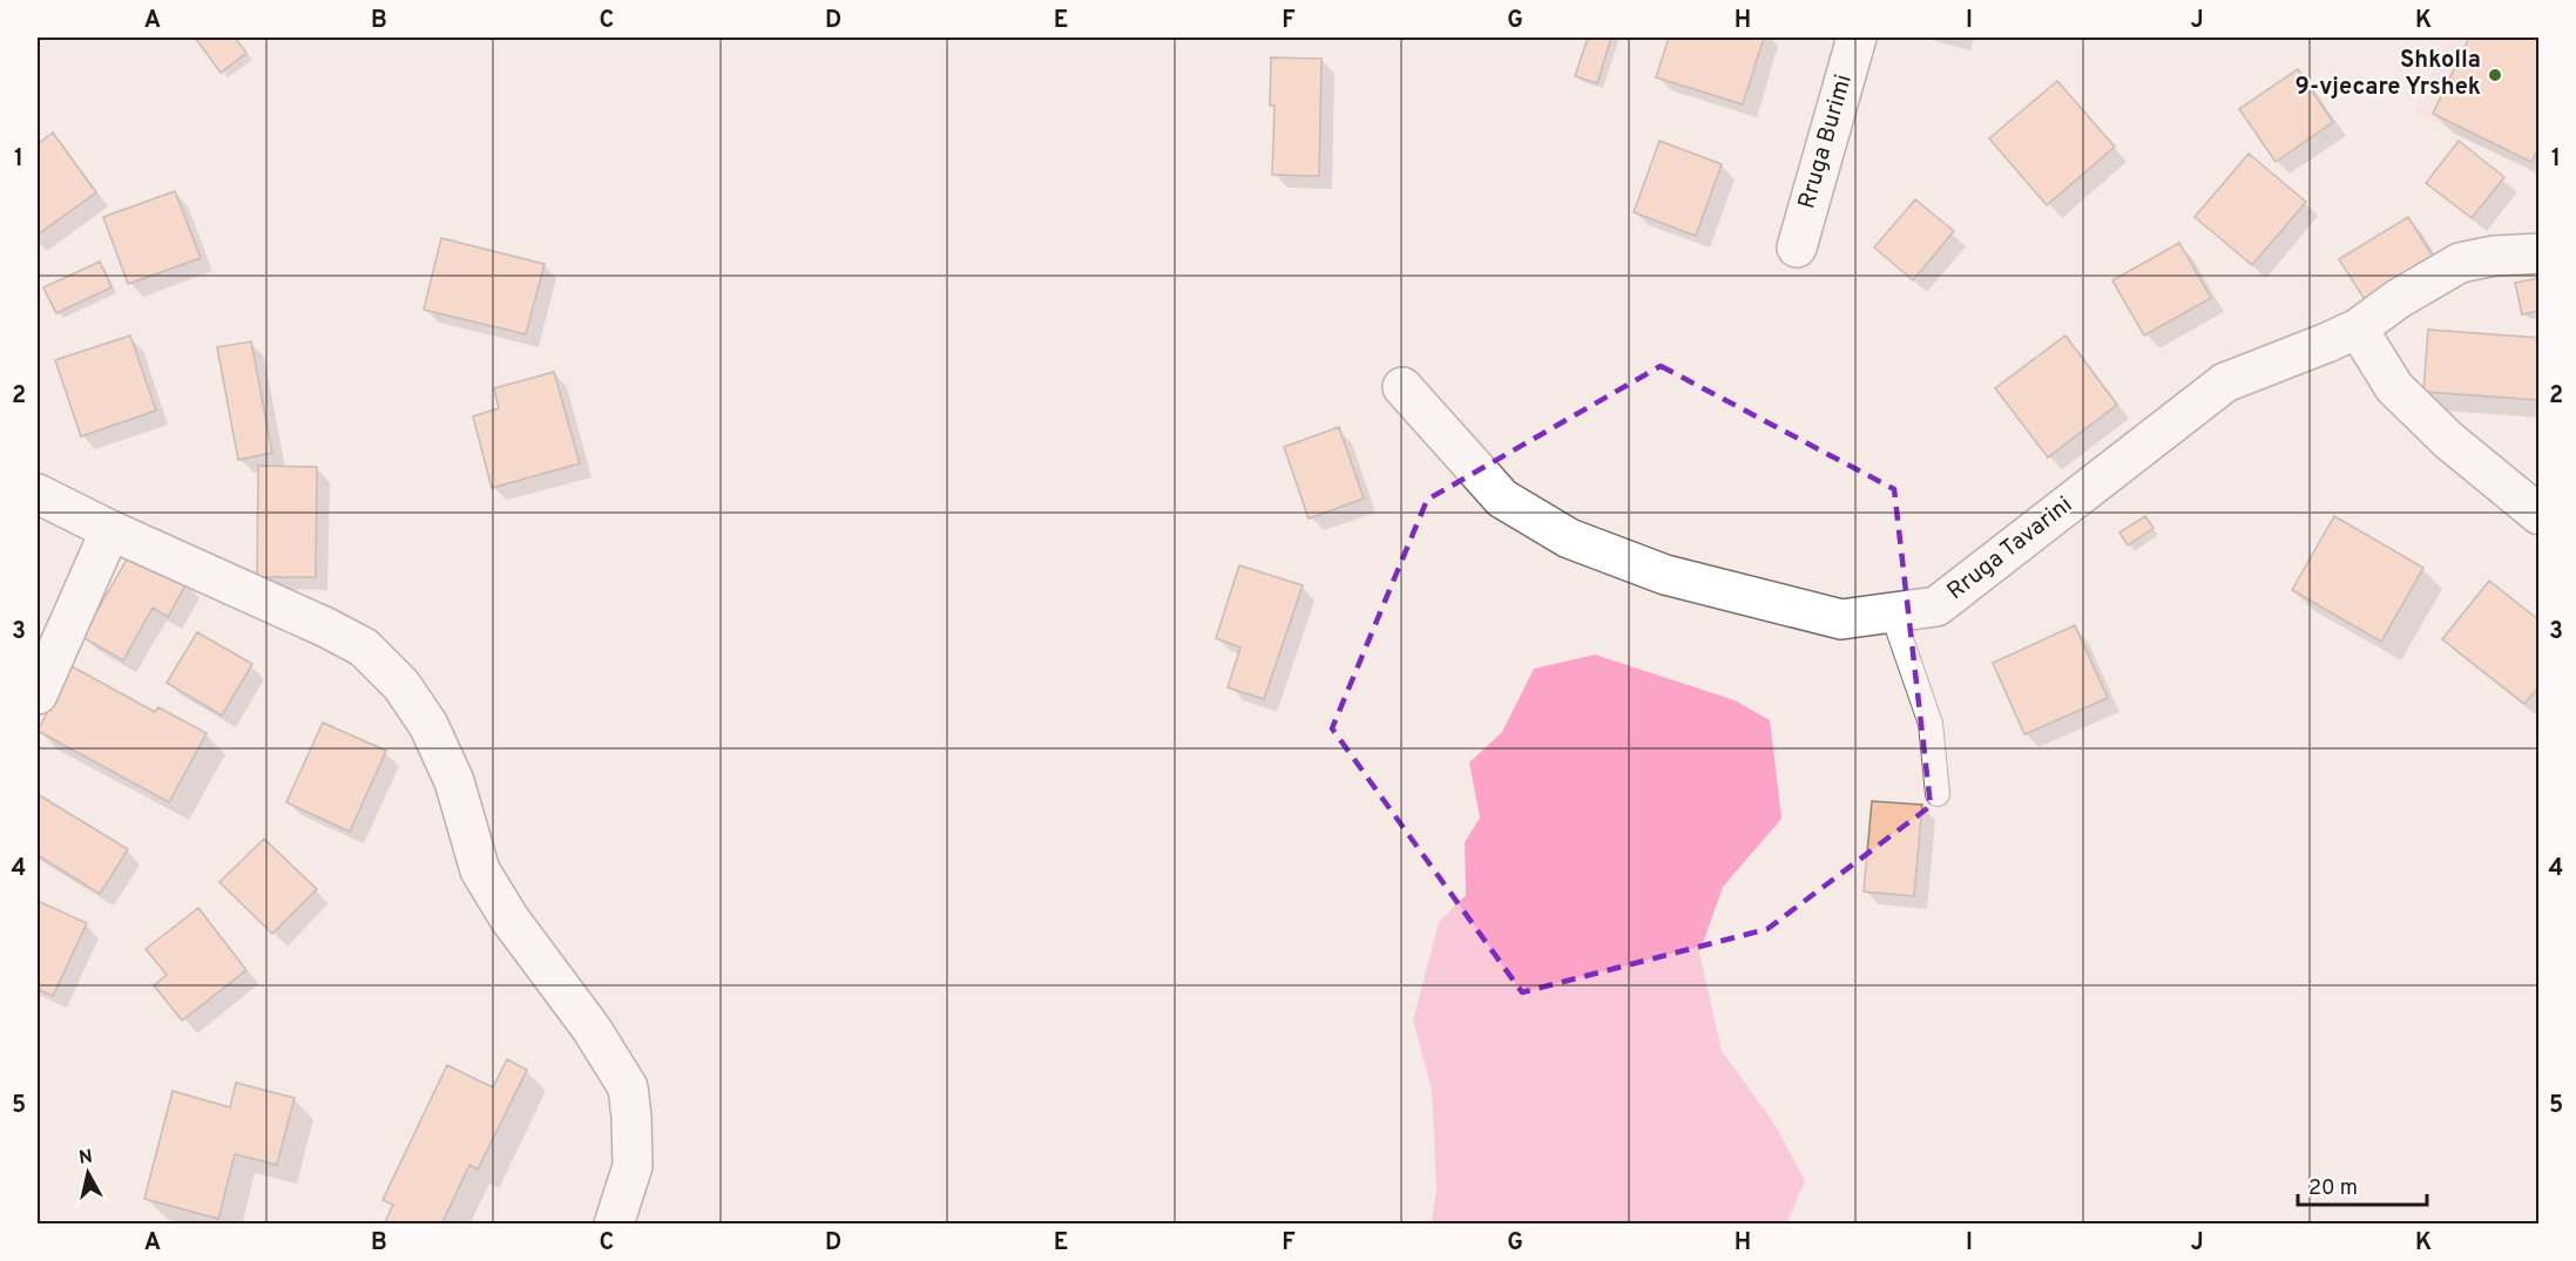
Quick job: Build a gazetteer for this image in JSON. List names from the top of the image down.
{
  "streets": {
    "street": ["Rruga Burimi", "Rruga Tavarini"]
  },
  "places": ["Shkolla 9-vjecare Yrshek"],
  "scale_bar": "20 m",
  "north": "top",
  "grid": {
    "columns": [
      "A",
      "B",
      "C",
      "D",
      "E",
      "F",
      "G",
      "H",
      "I",
      "J",
      "K"
    ],
    "rows": [
      "1",
      "2",
      "3",
      "4",
      "5"
    ]
  }
}
